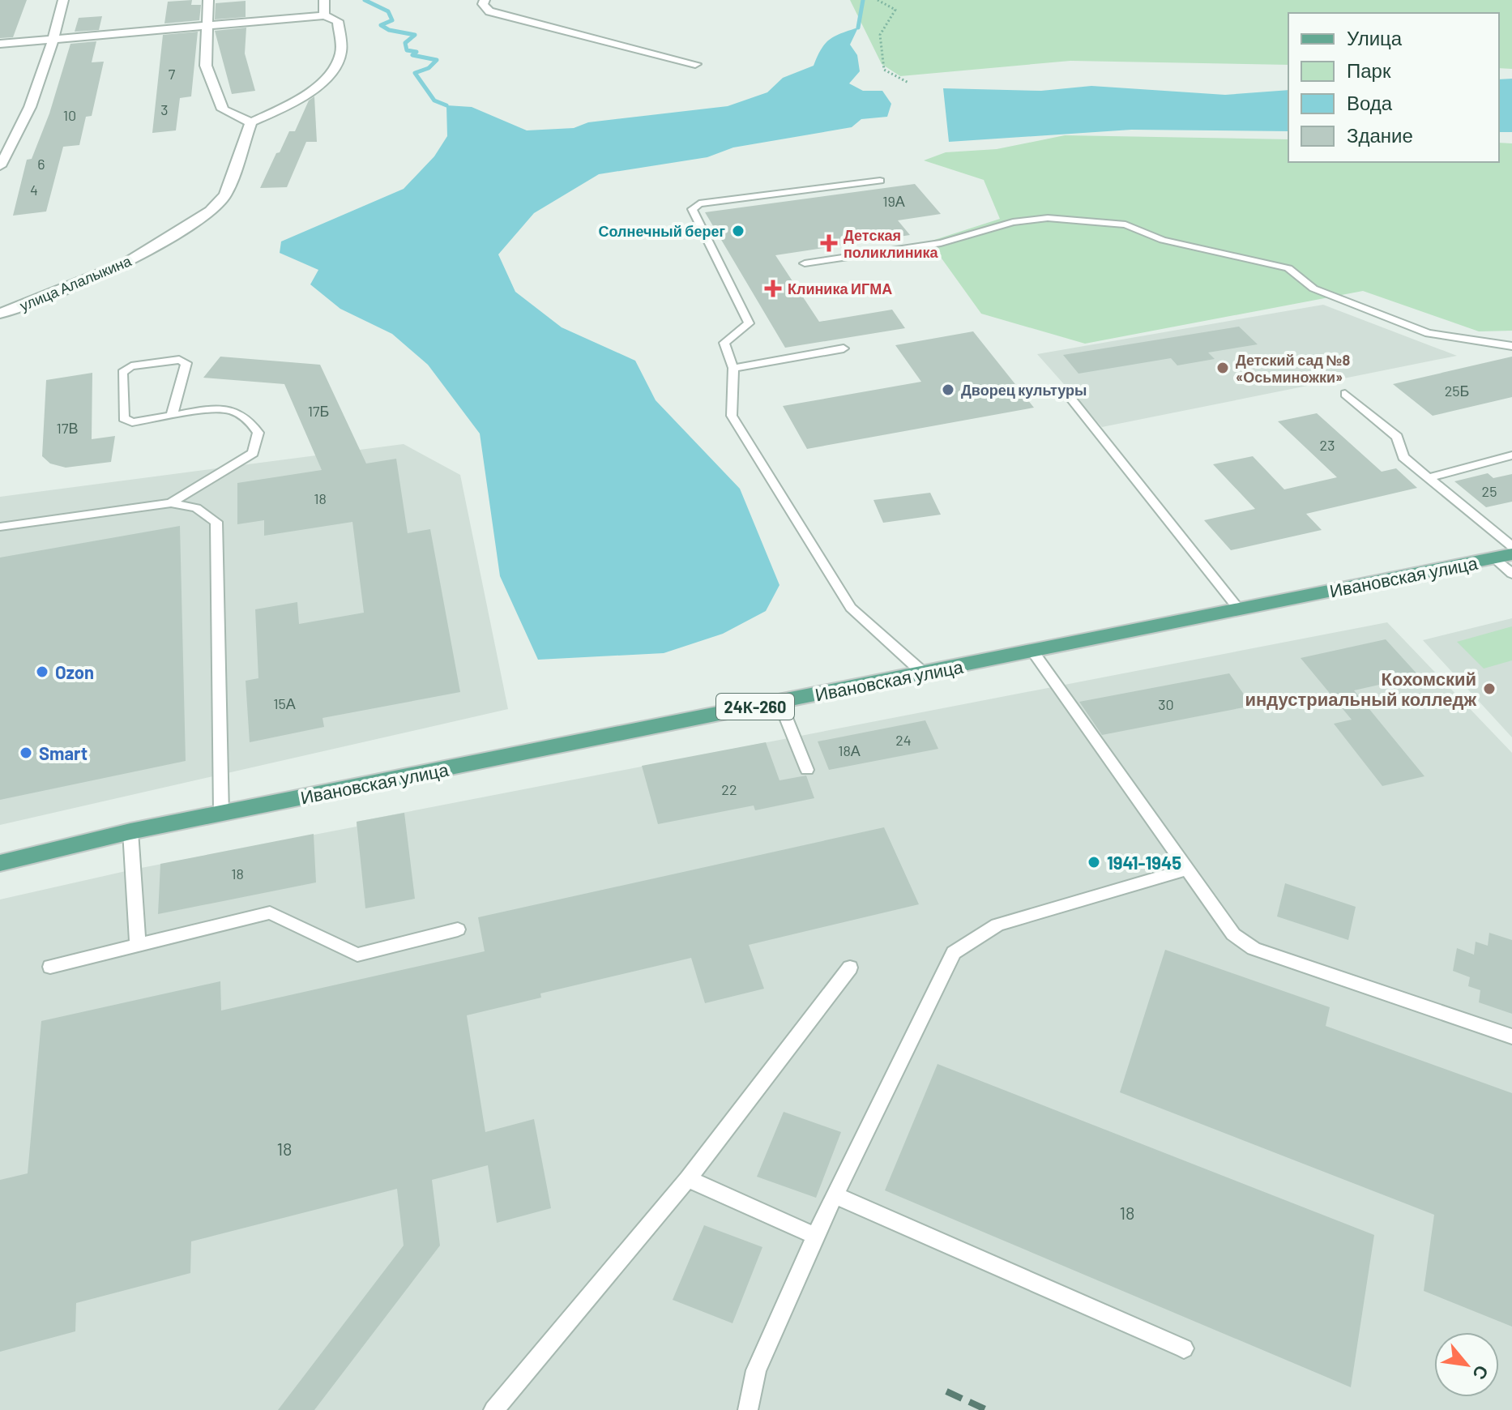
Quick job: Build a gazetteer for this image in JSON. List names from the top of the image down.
{
  "streets": {
    "main road": ["Ивановская улица", "24К-260"],
    "street": ["улица Алалыкина"]
  },
  "places": {
    "other": [
      "Солнечный берег",
      "Детский сад №8 «Осьминожки»",
      "Дворец культуры",
      "Ozon",
      "Кохомский индустриальный колледж",
      "Smart",
      "1941-1945"
    ],
    "health": ["Детская поликлиника", "Клиника ИГМА"]
  },
  "house_numbers": [
    "7",
    "3",
    "10",
    "6",
    "4",
    "19А",
    "25Б",
    "17Б",
    "17В",
    "23",
    "25",
    "18",
    "15А",
    "30",
    "24",
    "18А",
    "22",
    "18",
    "18",
    "18"
  ],
  "legend": [
    "Улица",
    "Парк",
    "Вода",
    "Здание"
  ],
  "north": "bottom right"
}
